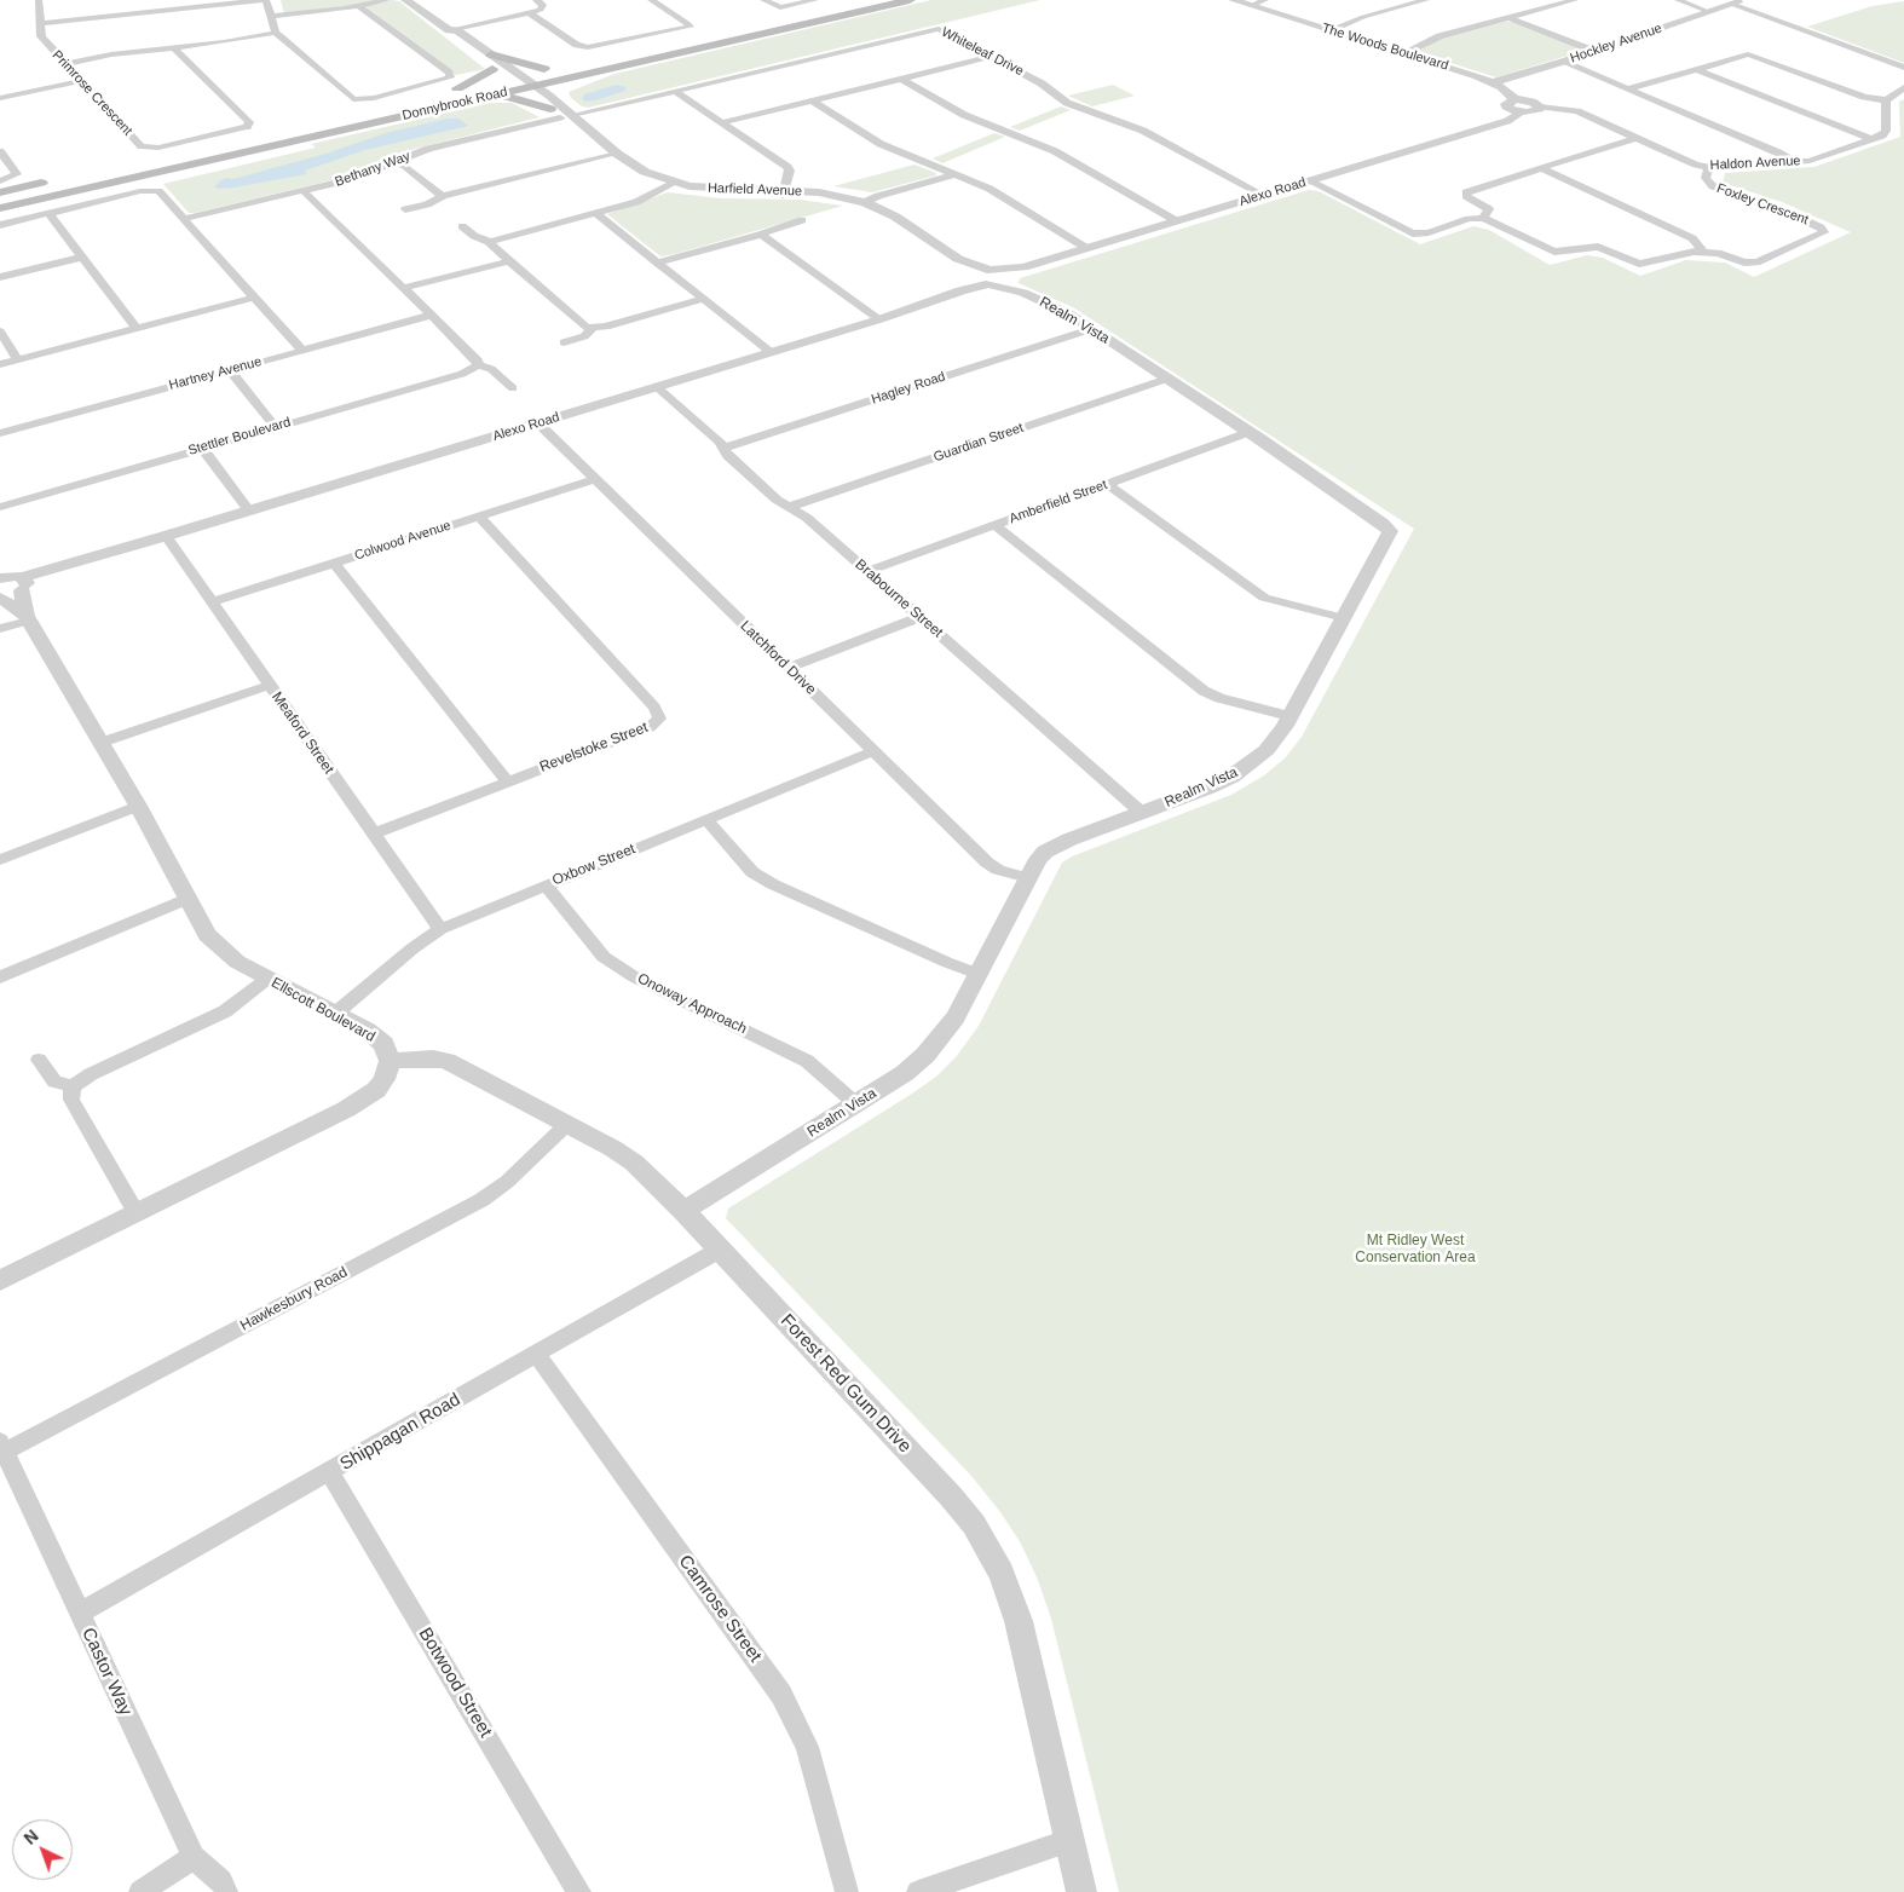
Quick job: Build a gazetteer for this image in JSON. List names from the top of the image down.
{
  "streets": {
    "main road": ["Donnybrook Road"],
    "street": [
      "Hockley Avenue",
      "The Woods Boulevard",
      "Whiteleaf Drive",
      "Primrose Crescent",
      "Haldon Avenue",
      "Bethany Way",
      "Harfield Avenue",
      "Alexo Road",
      "Foxley Crescent",
      "Realm Vista",
      "Hartney Avenue",
      "Hagley Road",
      "Stettler Boulevard",
      "Guardian Street",
      "Amberfield Street",
      "Colwood Avenue",
      "Brabourne Street",
      "Latchford Drive",
      "Meaford Street",
      "Revelstoke Street",
      "Oxbow Street",
      "Onoway Approach",
      "Ellscott Boulevard",
      "Hawkesbury Road",
      "Forest Red Gum Drive",
      "Shippagan Road",
      "Camrose Street",
      "Castor Way",
      "Botwood Street"
    ]
  },
  "crossings": [
    ["Hockley Avenue", "The Woods Boulevard"],
    ["The Woods Boulevard", "Alexo Road"],
    ["Whiteleaf Drive", "Bethany Way"],
    ["Whiteleaf Drive", "Harfield Avenue"],
    ["Whiteleaf Drive", "Alexo Road"],
    ["Donnybrook Road", "Harfield Avenue"],
    ["Haldon Avenue", "Alexo Road"],
    ["Haldon Avenue", "Foxley Crescent"],
    ["Bethany Way", "Harfield Avenue"],
    ["Harfield Avenue", "Alexo Road"],
    ["Harfield Avenue", "Realm Vista"],
    ["Alexo Road", "Realm Vista"],
    ["Alexo Road", "Brabourne Street"],
    ["Alexo Road", "Latchford Drive"],
    ["Alexo Road", "Meaford Street"],
    ["Alexo Road", "Ellscott Boulevard"],
    ["Realm Vista", "Hagley Road"],
    ["Realm Vista", "Guardian Street"],
    ["Realm Vista", "Amberfield Street"],
    ["Realm Vista", "Brabourne Street"],
    ["Realm Vista", "Latchford Drive"],
    ["Realm Vista", "Onoway Approach"],
    ["Realm Vista", "Forest Red Gum Drive"],
    ["Hagley Road", "Brabourne Street"],
    ["Guardian Street", "Brabourne Street"],
    ["Amberfield Street", "Brabourne Street"],
    ["Colwood Avenue", "Latchford Drive"],
    ["Colwood Avenue", "Meaford Street"],
    ["Colwood Avenue", "Revelstoke Street"],
    ["Latchford Drive", "Oxbow Street"],
    ["Meaford Street", "Revelstoke Street"],
    ["Meaford Street", "Oxbow Street"],
    ["Oxbow Street", "Onoway Approach"],
    ["Oxbow Street", "Ellscott Boulevard"],
    ["Ellscott Boulevard", "Forest Red Gum Drive"],
    ["Hawkesbury Road", "Forest Red Gum Drive"],
    ["Hawkesbury Road", "Castor Way"],
    ["Forest Red Gum Drive", "Shippagan Road"],
    ["Shippagan Road", "Camrose Street"],
    ["Shippagan Road", "Castor Way"],
    ["Shippagan Road", "Botwood Street"]
  ],
  "parks": ["Mt Ridley West Conservation Area"],
  "north": "top left"
}
